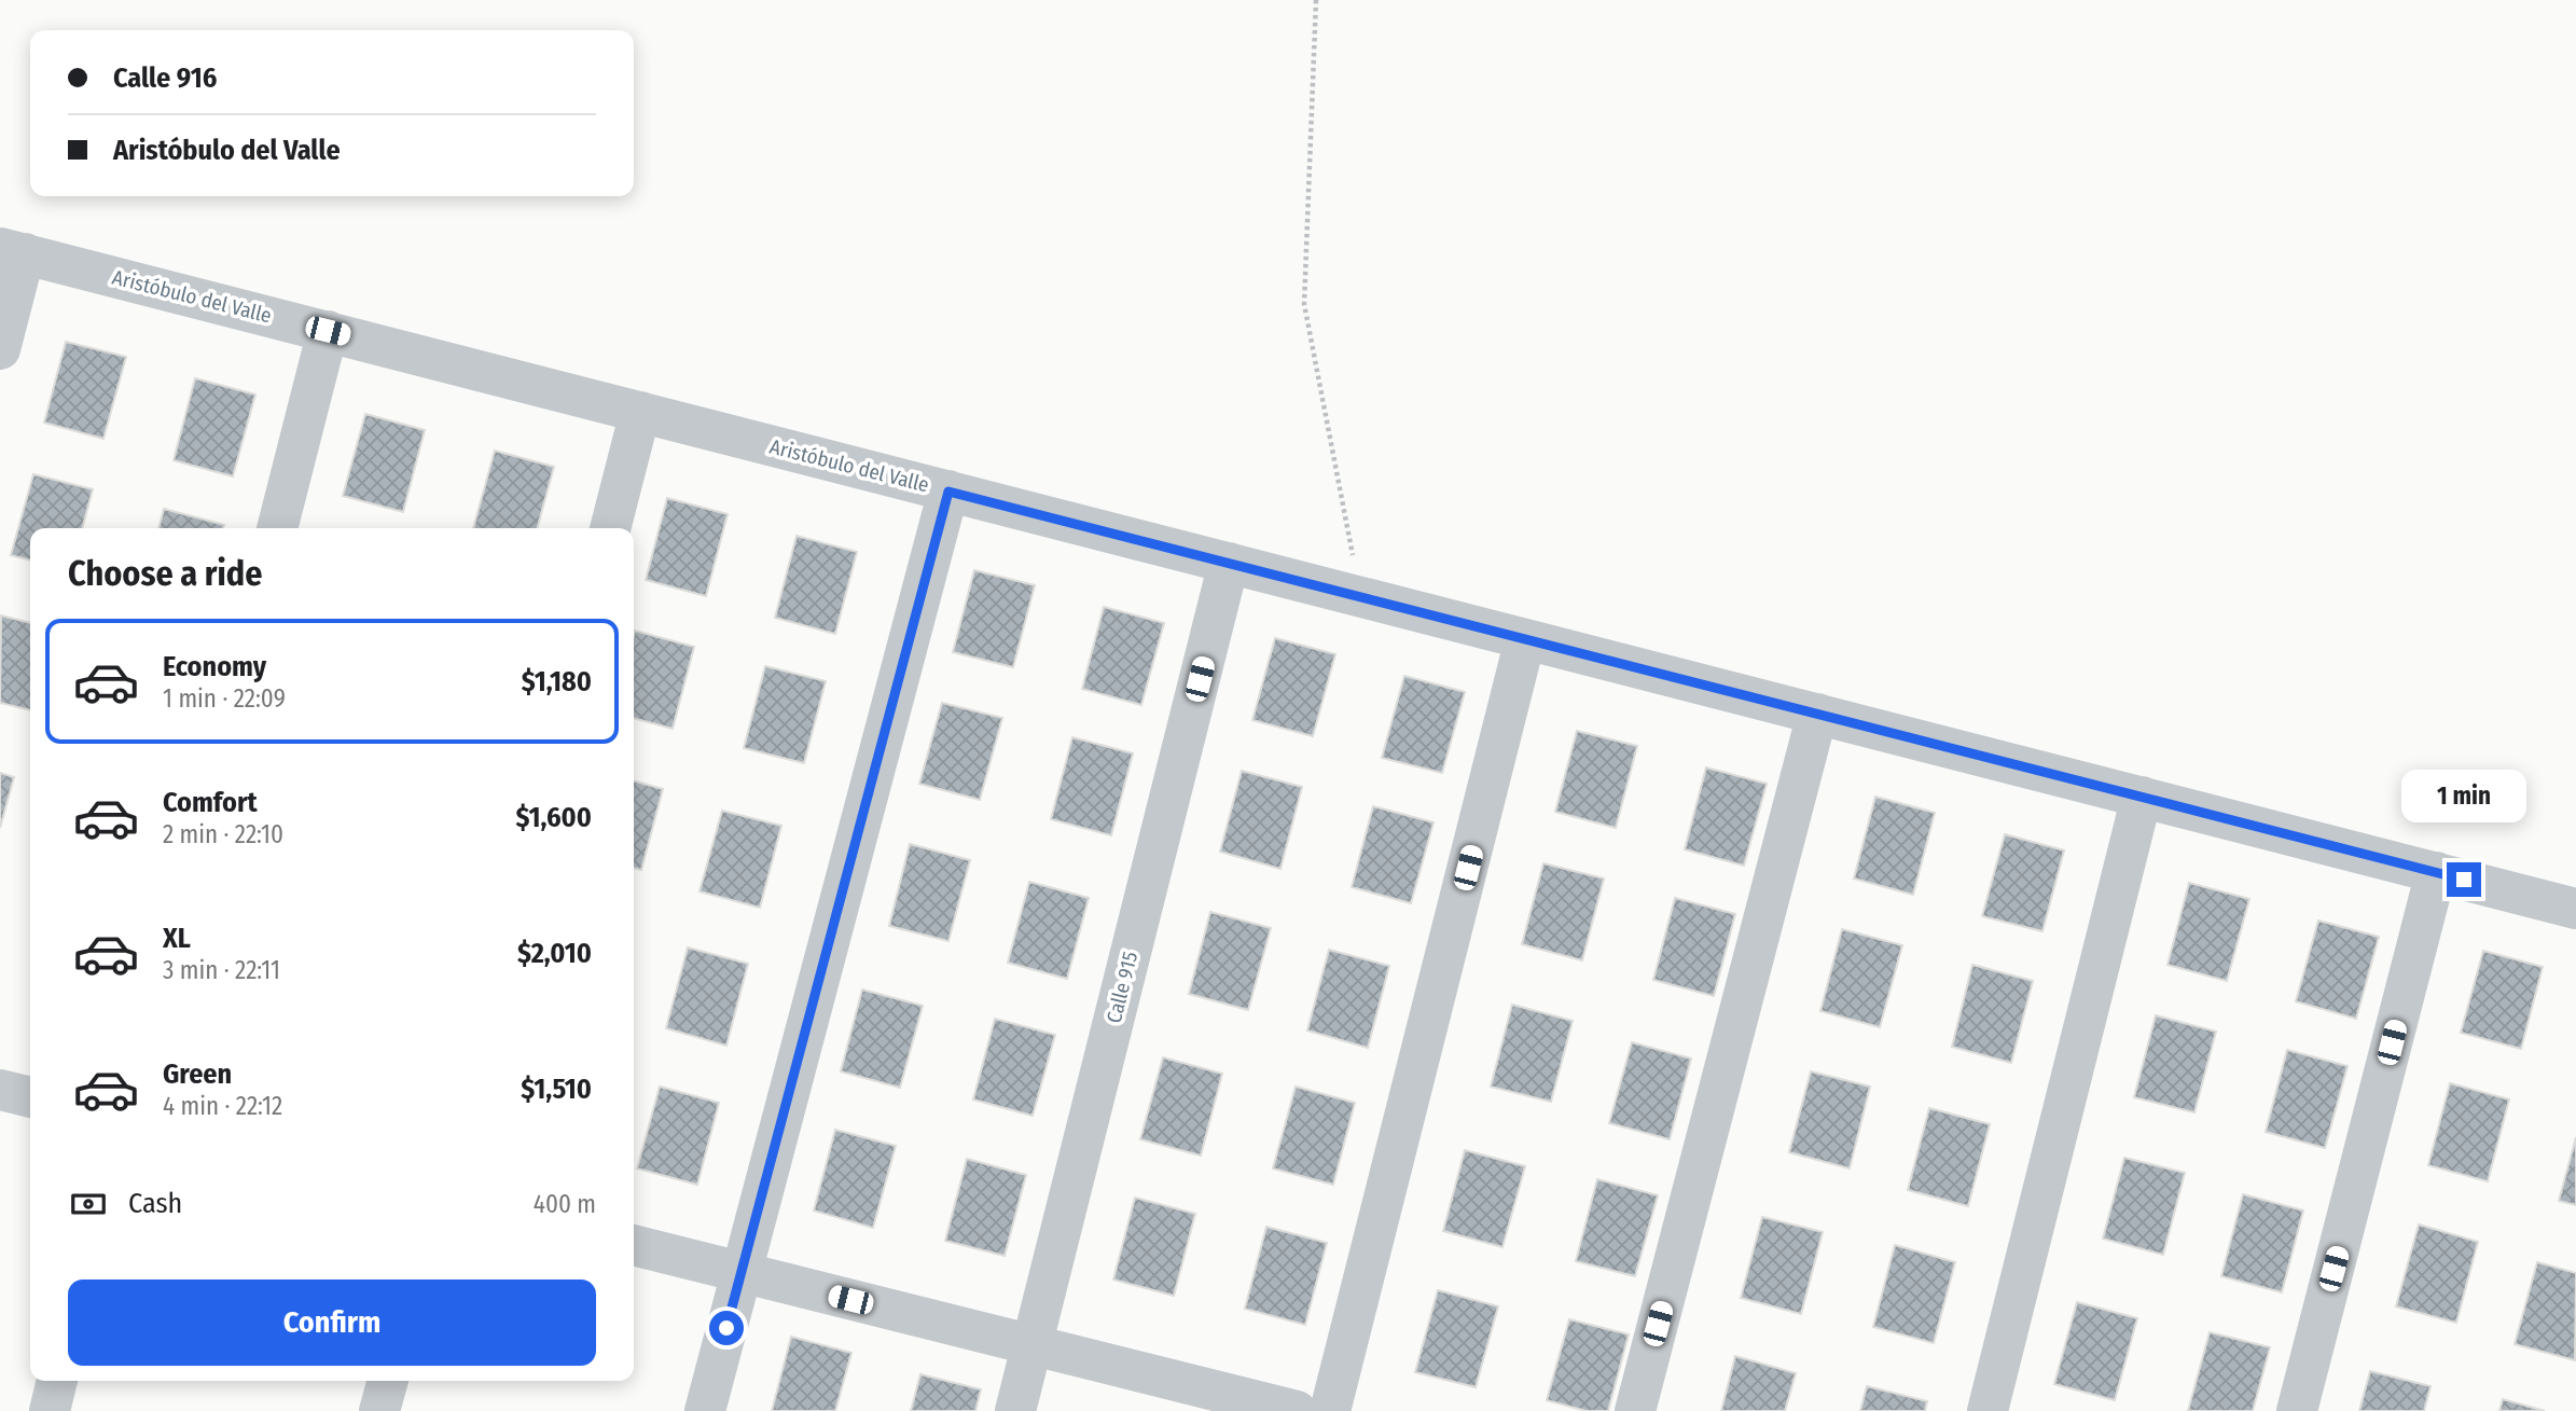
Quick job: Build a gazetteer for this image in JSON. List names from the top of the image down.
{
  "streets": {
    "street": ["Aristóbulo del Valle", "Calle 915"]
  },
  "crossings": [
    ["Aristóbulo del Valle", "Calle 915"]
  ],
  "page": {
    "banner": ["Calle 916", "Aristóbulo del Valle"],
    "heading": "Choose a ride",
    "list": [
      {
        "name": "Economy",
        "note": "1 min · 22:09",
        "value": "$1,180"
      },
      {
        "name": "Comfort",
        "note": "2 min · 22:10",
        "value": "$1,600"
      },
      {
        "name": "XL",
        "note": "3 min · 22:11",
        "value": "$2,010"
      },
      {
        "name": "Green",
        "note": "4 min · 22:12",
        "value": "$1,510"
      }
    ],
    "bubble": "1 min",
    "pay": ["Cash", "400 m"],
    "buttons": "Confirm"
  }
}
